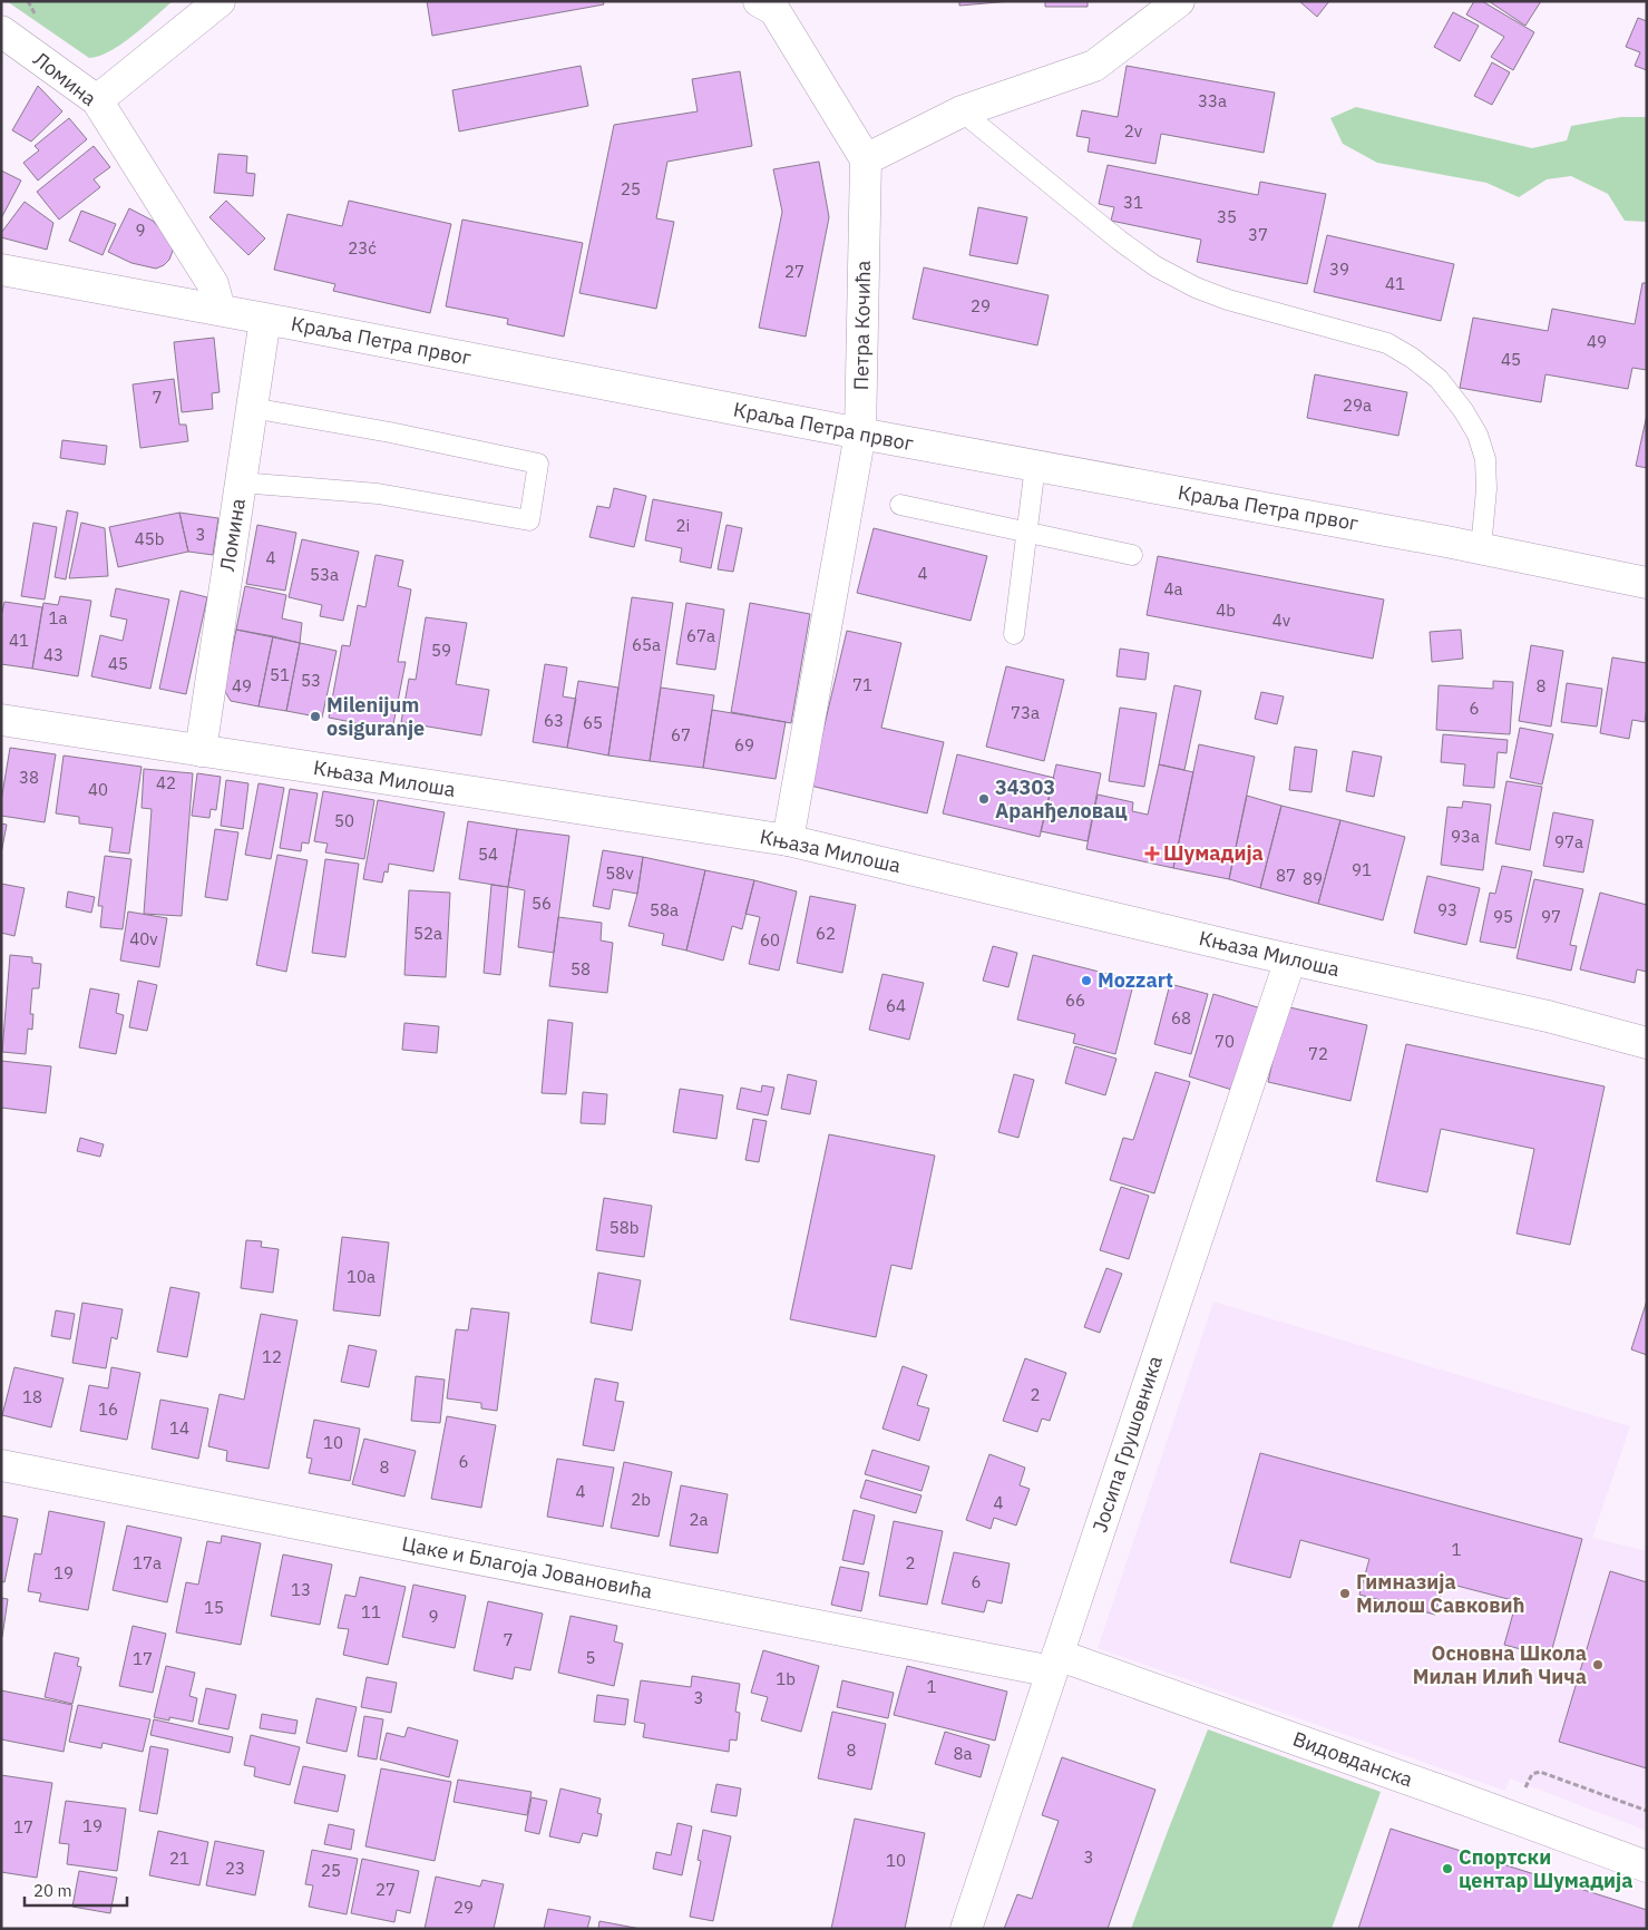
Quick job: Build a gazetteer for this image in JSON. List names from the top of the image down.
{
  "streets": {
    "street": [
      "Ломина",
      "Петра Кочића",
      "Краља Петра првог",
      "Књаза Милоша",
      "Јосипа Грушовника",
      "Цаке и Благоја Јовановића",
      "Видовданска"
    ]
  },
  "crossings": [
    ["Ломина", "Краља Петра првог"],
    ["Ломина", "Књаза Милоша"],
    ["Петра Кочића", "Краља Петра првог"],
    ["Петра Кочића", "Књаза Милоша"],
    ["Књаза Милоша", "Јосипа Грушовника"],
    ["Јосипа Грушовника", "Цаке и Благоја Јовановића"],
    ["Јосипа Грушовника", "Видовданска"],
    ["Цаке и Благоја Јовановића", "Видовданска"]
  ],
  "places": {
    "other": [
      "Milenijum osiguranje",
      "34303 Аранђеловац",
      "Mozzart",
      "Гимназија Милош Савковић",
      "Основна Школа Милан Илић Чича",
      "Спортски центар Шумадија"
    ],
    "health": ["Шумадија"]
  },
  "house_numbers": [
    "33a",
    "2v",
    "25",
    "31",
    "35",
    "9",
    "37",
    "23ć",
    "39",
    "27",
    "41",
    "29",
    "49",
    "45",
    "7",
    "29a",
    "2i",
    "3",
    "45b",
    "4",
    "4",
    "53a",
    "4a",
    "4b",
    "1a",
    "4v",
    "67a",
    "41",
    "65a",
    "59",
    "43",
    "45",
    "51",
    "53",
    "71",
    "49",
    "8",
    "6",
    "73a",
    "63",
    "65",
    "67",
    "69",
    "38",
    "42",
    "40",
    "50",
    "93a",
    "97a",
    "54",
    "91",
    "58v",
    "87",
    "89",
    "56",
    "58a",
    "93",
    "95",
    "97",
    "52a",
    "62",
    "40v",
    "60",
    "58",
    "66",
    "64",
    "68",
    "70",
    "72",
    "58b",
    "10a",
    "12",
    "2",
    "18",
    "16",
    "14",
    "10",
    "6",
    "8",
    "4",
    "2b",
    "4",
    "2a",
    "1",
    "17a",
    "2",
    "19",
    "6",
    "13",
    "15",
    "11",
    "9",
    "7",
    "5",
    "17",
    "1b",
    "1",
    "3",
    "8",
    "8a",
    "19",
    "17",
    "3",
    "21",
    "10",
    "23",
    "25",
    "27",
    "29"
  ],
  "scale_bar": "20 m"
}
